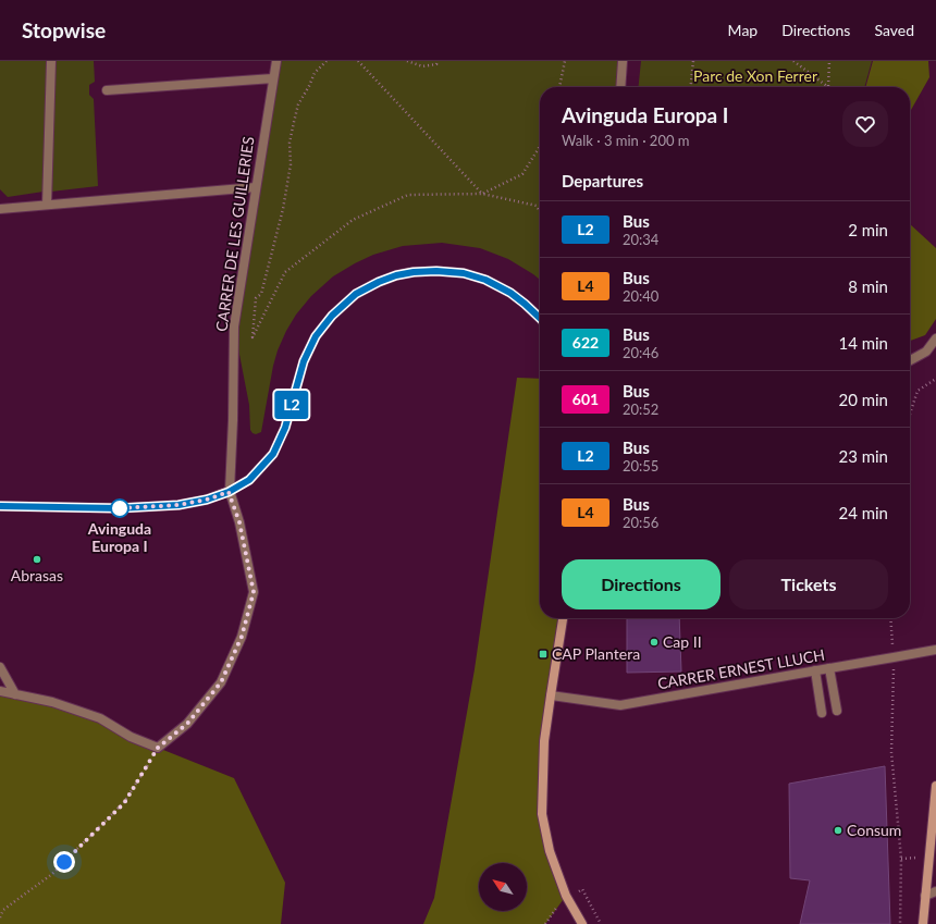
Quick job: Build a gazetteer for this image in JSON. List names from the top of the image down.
{
  "streets": {
    "street": ["CARRER DE LES GUILLERIES", "CARRER ERNEST LLUCH"]
  },
  "parks": ["Parc de Xon Ferrer"],
  "places": {
    "other": [
      "Avinguda Europa I",
      "Abrasas",
      "Cap II",
      "Consum"
    ],
    "transit": ["CAP Plantera"]
  },
  "lines": ["bus line L2"],
  "north": "top left",
  "page": {
    "header": "Stopwise",
    "nav": ["Map", "Directions", "Saved"],
    "on_map": "L2",
    "heading": [
      ["Avinguda Europa I", "Walk · 3 min · 200 m"],
      "Departures"
    ],
    "list": [
      {
        "mark": "L2",
        "name": "Bus",
        "note": "20:34",
        "value": "2 min"
      },
      {
        "mark": "L4",
        "name": "Bus",
        "note": "20:40",
        "value": "8 min"
      },
      {
        "mark": "622",
        "name": "Bus",
        "note": "20:46",
        "value": "14 min"
      },
      {
        "mark": "601",
        "name": "Bus",
        "note": "20:52",
        "value": "20 min"
      },
      {
        "mark": "L2",
        "name": "Bus",
        "note": "20:55",
        "value": "23 min"
      },
      {
        "mark": "L4",
        "name": "Bus",
        "note": "20:56",
        "value": "24 min"
      }
    ],
    "buttons": ["Directions", "Tickets"]
  }
}
